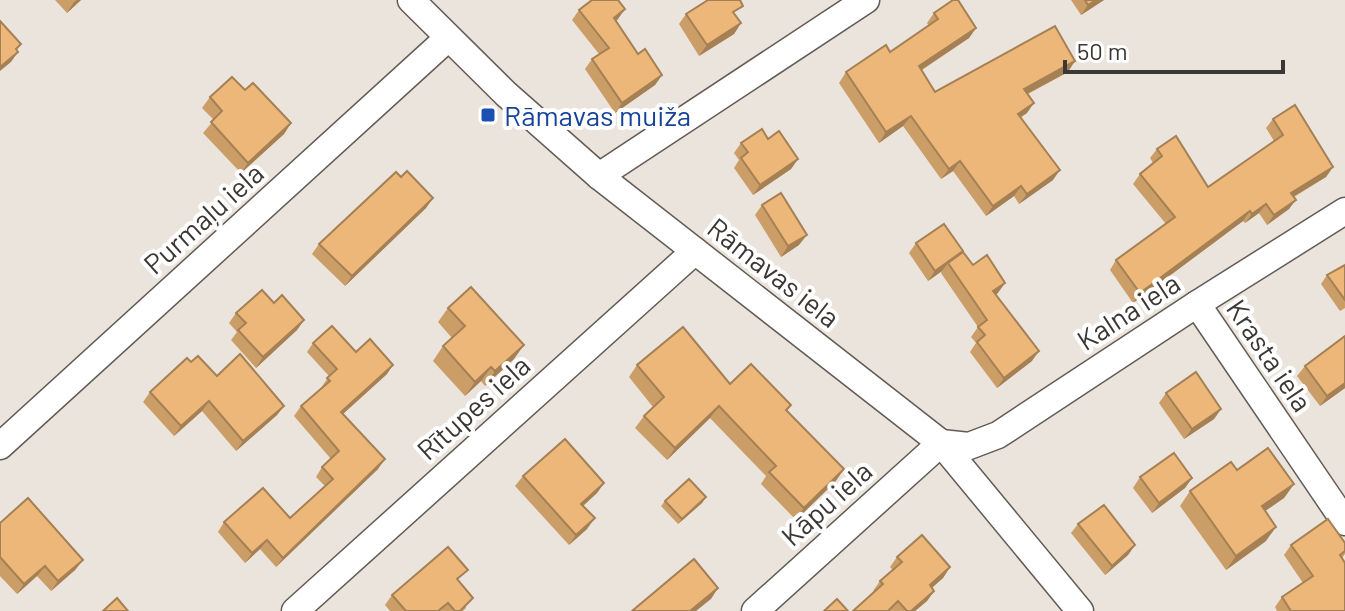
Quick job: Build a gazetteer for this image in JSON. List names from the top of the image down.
{
  "streets": {
    "street": [
      "Purmaļu iela",
      "Rāmavas iela",
      "Kalna iela",
      "Krasta iela",
      "Rītupes iela",
      "Kāpu iela"
    ]
  },
  "crossings": [
    ["Purmaļu iela", "Rāmavas iela"],
    ["Rāmavas iela", "Kalna iela"],
    ["Rāmavas iela", "Rītupes iela"],
    ["Rāmavas iela", "Kāpu iela"],
    ["Kalna iela", "Krasta iela"],
    ["Kalna iela", "Kāpu iela"]
  ],
  "places": {
    "transit": ["Rāmavas muiža"]
  },
  "scale_bar": "50 m"
}
